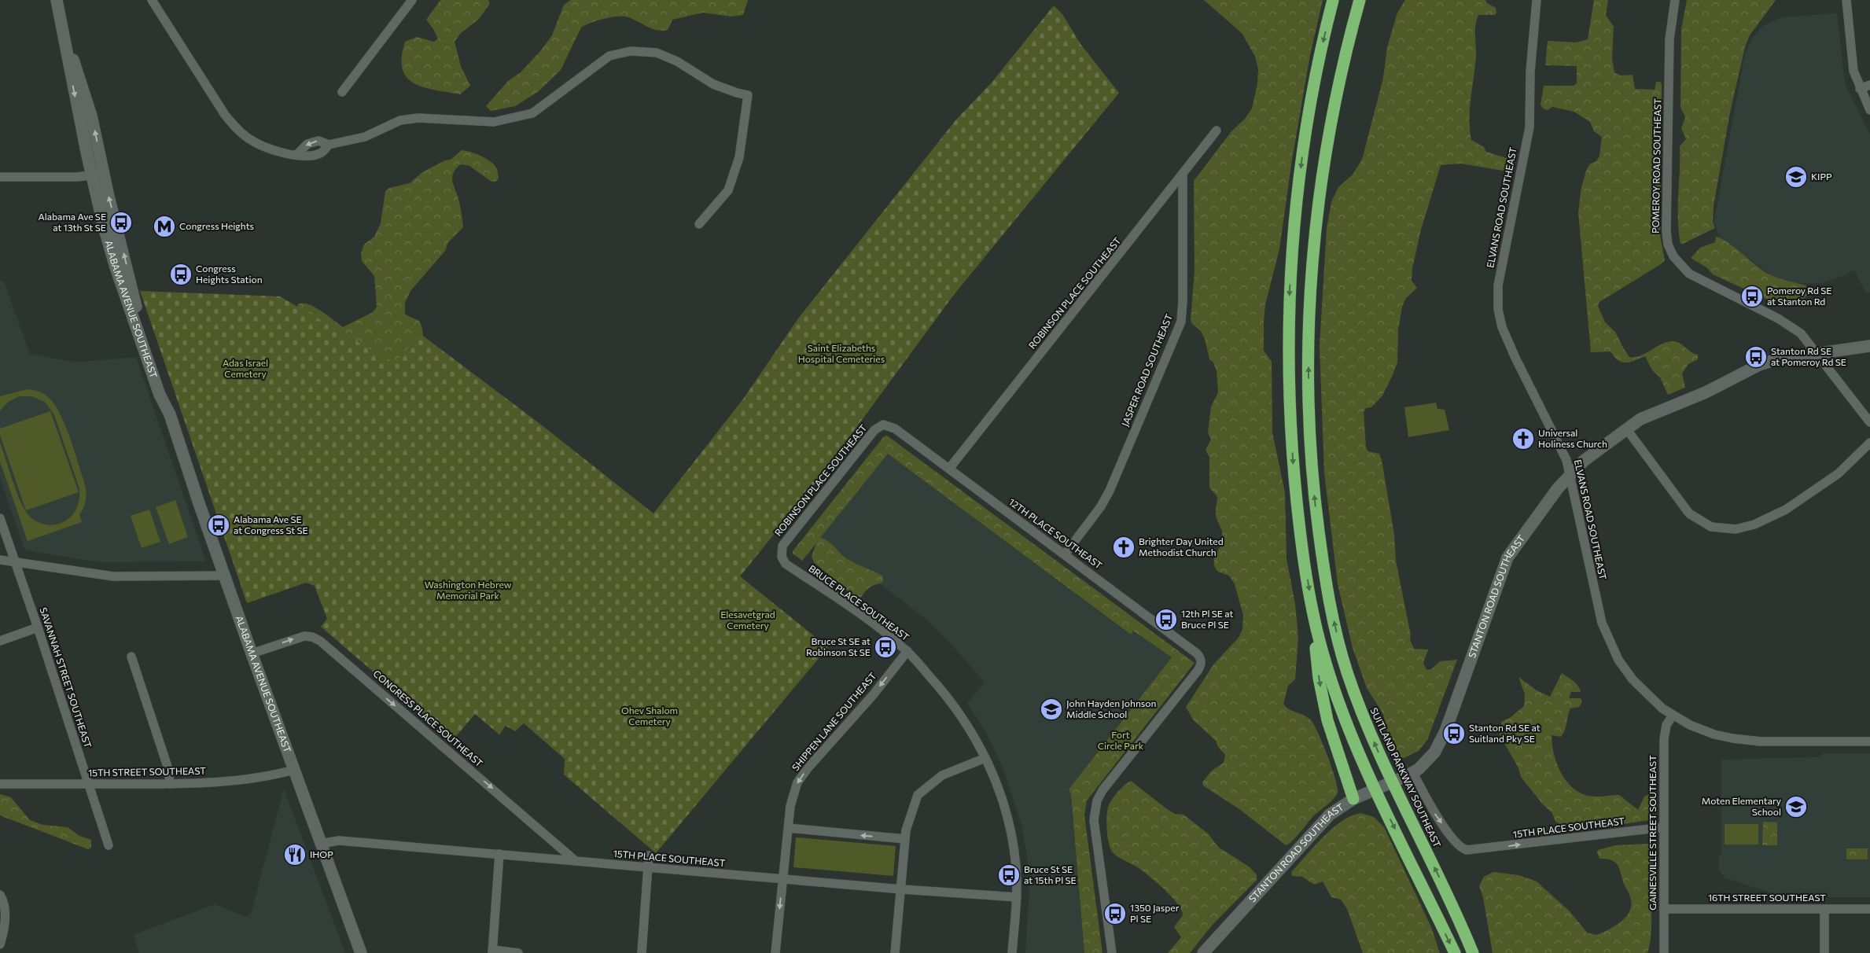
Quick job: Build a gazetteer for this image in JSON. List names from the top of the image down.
{
  "streets": {
    "highway": ["SUITLAND PARKWAY SOUTHEAST"],
    "main road": ["ALABAMA AVENUE SOUTHEAST", "STANTON ROAD SOUTHEAST"],
    "street": [
      "POMEROY ROAD SOUTHEAST",
      "ELVANS ROAD SOUTHEAST",
      "ROBINSON PLACE SOUTHEAST",
      "JASPER ROAD SOUTHEAST",
      "12TH PLACE SOUTHEAST",
      "BRUCE PLACE SOUTHEAST",
      "SAVANNAH STREET SOUTHEAST",
      "CONGRESS PLACE SOUTHEAST",
      "SHIPPEN LANE SOUTHEAST",
      "15TH STREET SOUTHEAST",
      "15TH PLACE SOUTHEAST",
      "GAINESVILLE STREET SOUTHEAST",
      "16TH STREET SOUTHEAST"
    ]
  },
  "crossings": [
    ["POMEROY ROAD SOUTHEAST", "STANTON ROAD SOUTHEAST"],
    ["ELVANS ROAD SOUTHEAST", "STANTON ROAD SOUTHEAST"],
    ["ELVANS ROAD SOUTHEAST", "GAINESVILLE STREET SOUTHEAST"],
    ["ROBINSON PLACE SOUTHEAST", "JASPER ROAD SOUTHEAST"],
    ["ROBINSON PLACE SOUTHEAST", "12TH PLACE SOUTHEAST"],
    ["ROBINSON PLACE SOUTHEAST", "BRUCE PLACE SOUTHEAST"],
    ["ALABAMA AVENUE SOUTHEAST", "CONGRESS PLACE SOUTHEAST"],
    ["ALABAMA AVENUE SOUTHEAST", "15TH STREET SOUTHEAST"],
    ["ALABAMA AVENUE SOUTHEAST", "15TH PLACE SOUTHEAST"],
    ["JASPER ROAD SOUTHEAST", "12TH PLACE SOUTHEAST"],
    ["STANTON ROAD SOUTHEAST", "SUITLAND PARKWAY SOUTHEAST"],
    ["STANTON ROAD SOUTHEAST", "15TH PLACE SOUTHEAST"],
    ["BRUCE PLACE SOUTHEAST", "SHIPPEN LANE SOUTHEAST"],
    ["BRUCE PLACE SOUTHEAST", "15TH PLACE SOUTHEAST"],
    ["SAVANNAH STREET SOUTHEAST", "15TH STREET SOUTHEAST"],
    ["CONGRESS PLACE SOUTHEAST", "15TH PLACE SOUTHEAST"],
    ["SHIPPEN LANE SOUTHEAST", "15TH PLACE SOUTHEAST"],
    ["15TH PLACE SOUTHEAST", "GAINESVILLE STREET SOUTHEAST"],
    ["GAINESVILLE STREET SOUTHEAST", "16TH STREET SOUTHEAST"]
  ],
  "one_way": ["CONGRESS PLACE SOUTHEAST", "SHIPPEN LANE SOUTHEAST"],
  "parks": [
    "Saint Elizabeths Hospital Cemeteries",
    "Adas Israel Cemetery",
    "Washington Hebrew Memorial Park",
    "Elesavetgrad Cemetery",
    "Ohev Shalom Cemetery",
    "Fort Circle Park"
  ],
  "places": {
    "school or university": ["KIPP", "John Hayden Johnson Middle School", "Moten Elementary School"],
    "bus stop": [
      "Alabama Ave SE at 13th St SE",
      "Congress Heights Station",
      "Pomeroy Rd SE at Stanton Rd",
      "Stanton Rd SE at Pomeroy Rd SE",
      "Alabama Ave SE at Congress St SE",
      "12th Pl SE at Bruce Pl SE",
      "Bruce St SE at Robinson St SE",
      "Stanton Rd SE at Suitland Pky SE",
      "Bruce St SE at 15th Pl SE",
      "1350 Jasper Pl SE"
    ],
    "metro station": ["Congress Heights"],
    "church": ["Universal Holiness Church", "Brighter Day United Methodist Church"],
    "restaurant": ["IHOP"]
  }
}
